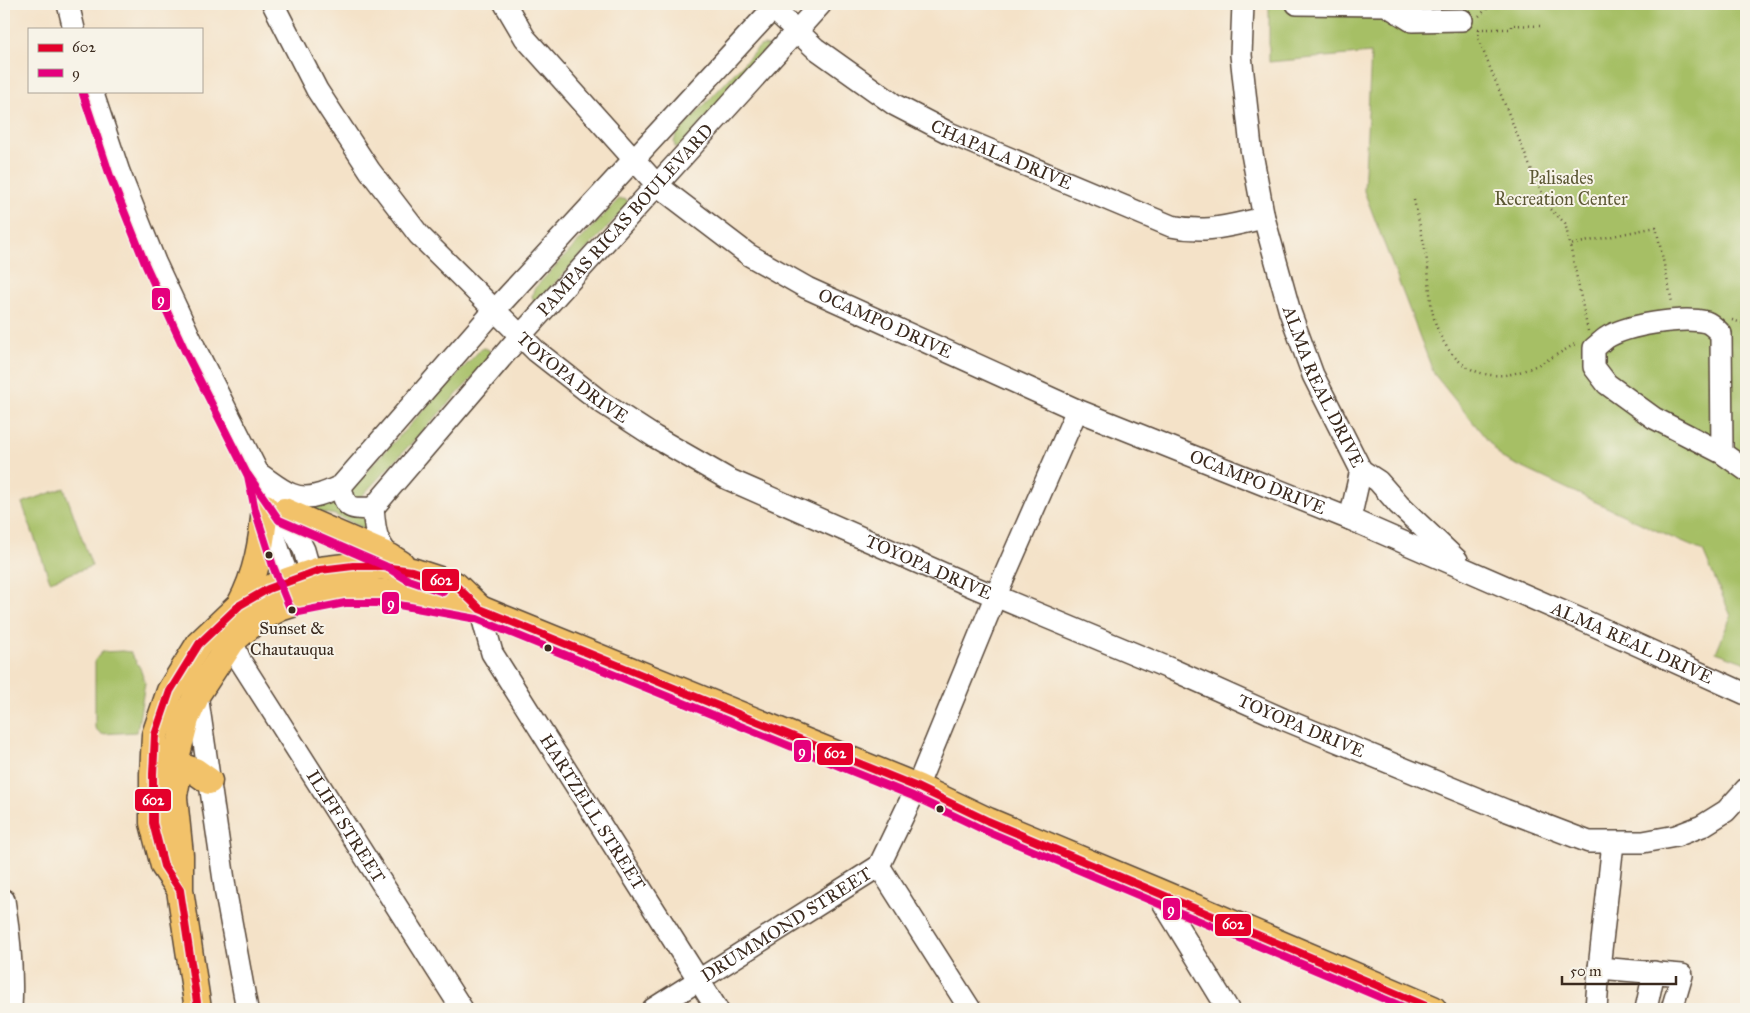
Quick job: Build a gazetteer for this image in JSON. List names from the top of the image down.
{
  "streets": {
    "street": [
      "CHAPALA DRIVE",
      "PAMPAS RICAS BOULEVARD",
      "OCAMPO DRIVE",
      "TOYOPA DRIVE",
      "ALMA REAL DRIVE",
      "HARTZELL STREET",
      "ILIFF STREET",
      "DRUMMOND STREET"
    ]
  },
  "crossings": [
    ["CHAPALA DRIVE", "PAMPAS RICAS BOULEVARD"],
    ["CHAPALA DRIVE", "ALMA REAL DRIVE"],
    ["PAMPAS RICAS BOULEVARD", "OCAMPO DRIVE"],
    ["PAMPAS RICAS BOULEVARD", "TOYOPA DRIVE"],
    ["OCAMPO DRIVE", "ALMA REAL DRIVE"],
    ["OCAMPO DRIVE", "DRUMMOND STREET"],
    ["TOYOPA DRIVE", "DRUMMOND STREET"],
    ["HARTZELL STREET", "DRUMMOND STREET"]
  ],
  "parks": ["Palisades Recreation Center"],
  "places": ["Sunset & Chautauqua"],
  "lines": ["transit line 9", "transit line 602"],
  "legend": ["602", "9"],
  "scale_bar": "50 m"
}
